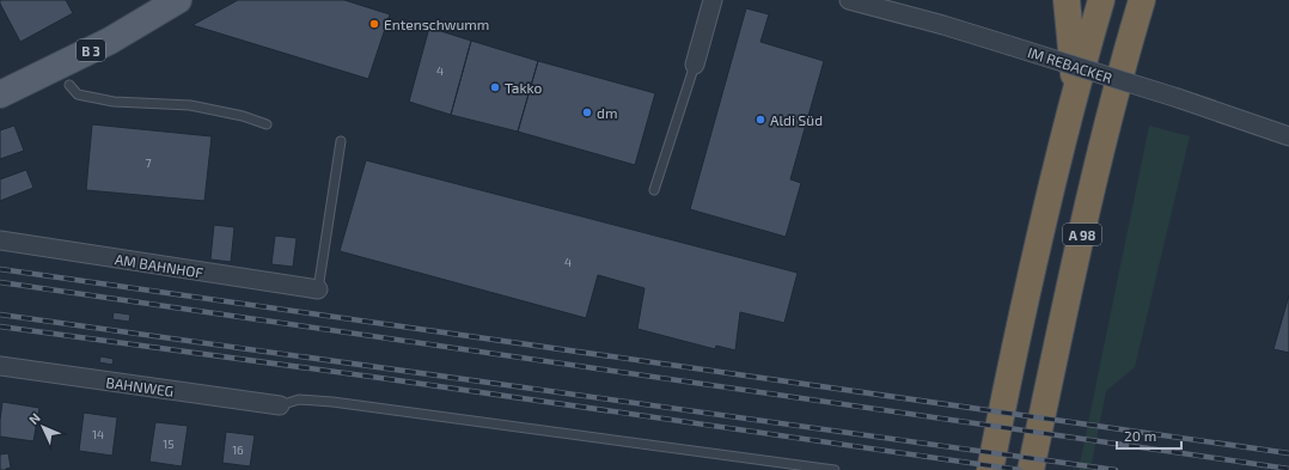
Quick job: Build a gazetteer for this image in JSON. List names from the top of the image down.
{
  "streets": {
    "highway": ["A 98"],
    "main road": ["B 3"],
    "street": ["IM REBACKER", "AM BAHNHOF", "BAHNWEG"]
  },
  "places": [
    "Entenschwumm",
    "Takko",
    "dm",
    "Aldi Süd"
  ],
  "house_numbers": [
    "4",
    "7",
    "4",
    "14",
    "15",
    "16"
  ],
  "scale_bar": "20 m",
  "north": "top left"
}
